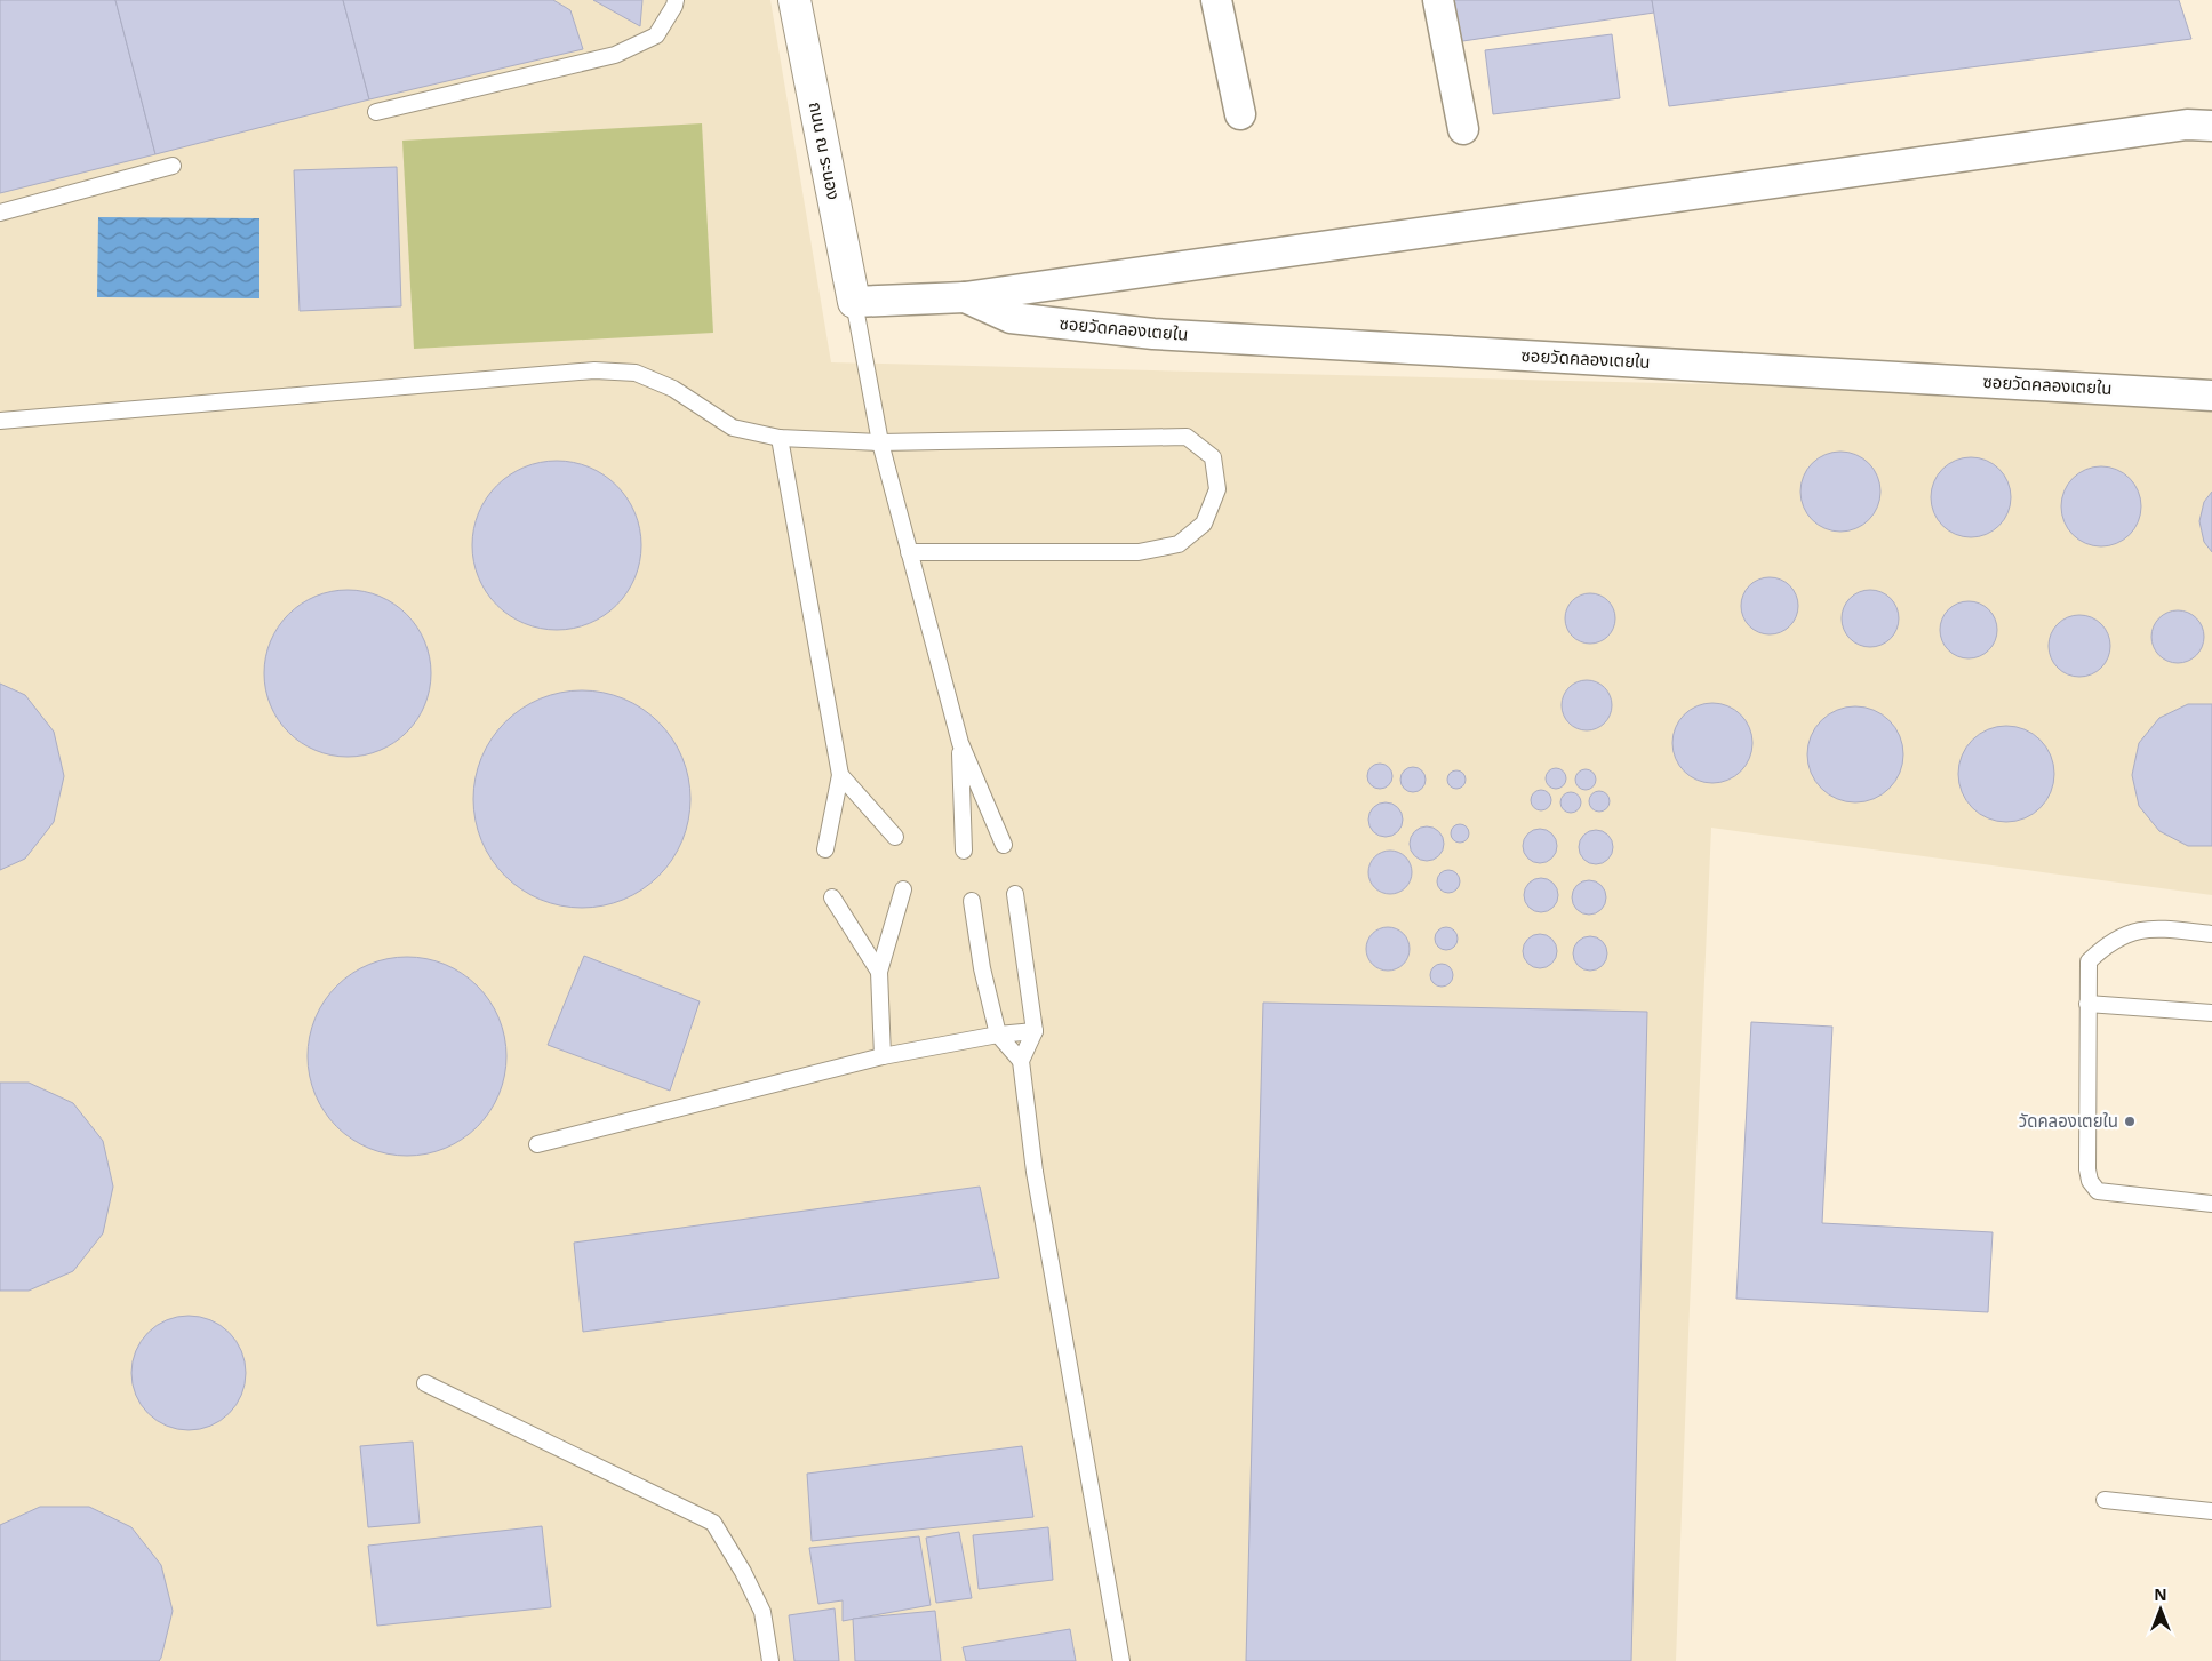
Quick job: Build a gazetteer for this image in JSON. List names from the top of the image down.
{
  "streets": {
    "street": ["ถนน ณ ระนอง", "ซอยวัดคลองเตยใน"]
  },
  "places": ["วัดคลองเตยใน"],
  "north": "top"
}
